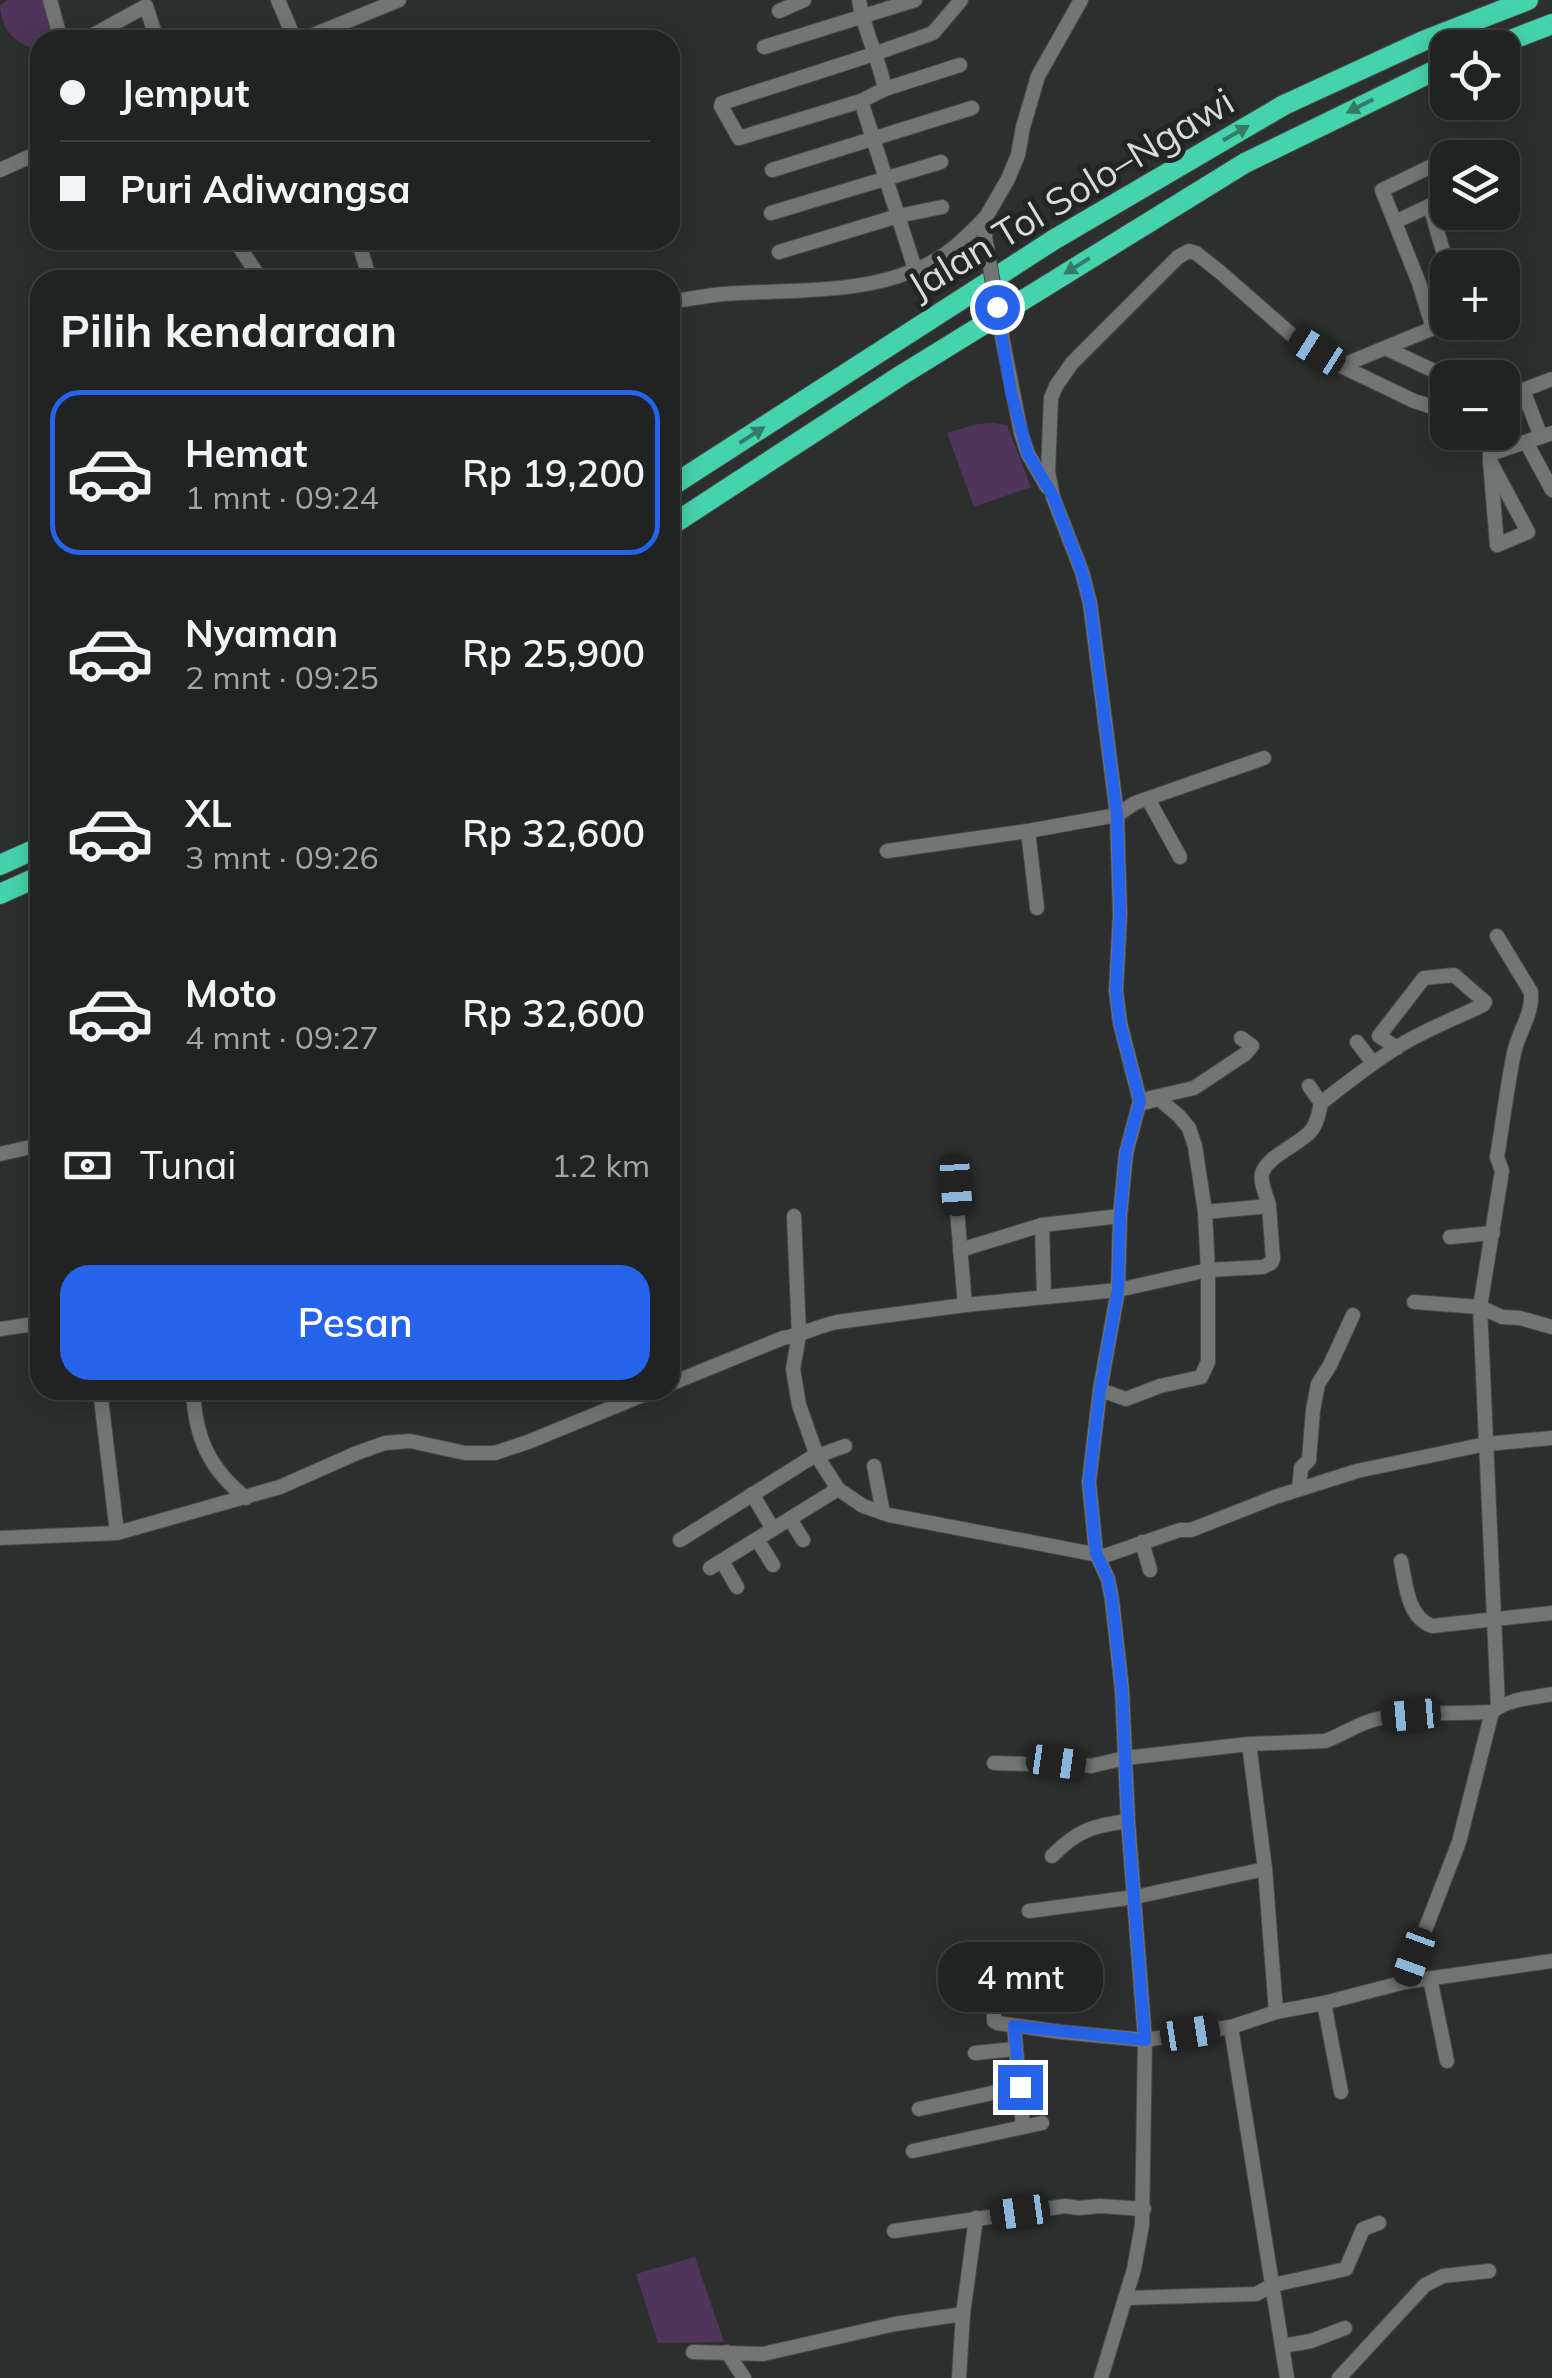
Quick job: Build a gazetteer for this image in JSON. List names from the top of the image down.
{
  "streets": {
    "highway": ["Jalan Tol Solo–Ngawi"]
  },
  "page": {
    "map_buttons": ["+", "−"],
    "banner": ["Jemput", "Puri Adiwangsa"],
    "heading": "Pilih kendaraan",
    "list": [
      {
        "name": "Hemat",
        "note": "1 mnt · 09:24",
        "value": "Rp 19,200"
      },
      {
        "name": "Nyaman",
        "note": "2 mnt · 09:25",
        "value": "Rp 25,900"
      },
      {
        "name": "XL",
        "note": "3 mnt · 09:26",
        "value": "Rp 32,600"
      },
      {
        "name": "Moto",
        "note": "4 mnt · 09:27",
        "value": "Rp 32,600"
      }
    ],
    "pay": ["Tunai", "1.2 km"],
    "buttons": "Pesan",
    "bubble": "4 mnt"
  }
}
